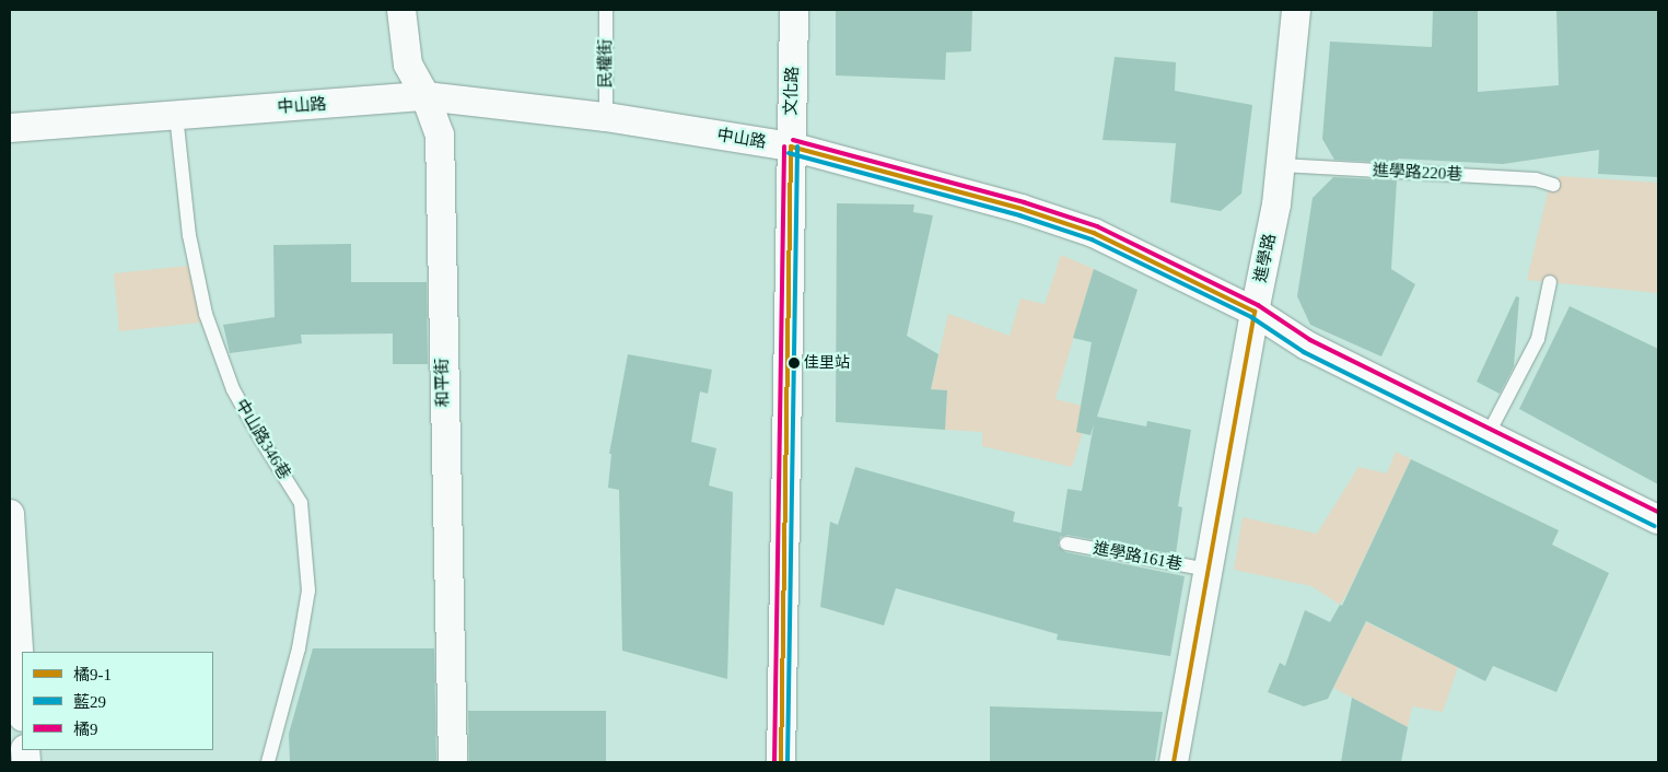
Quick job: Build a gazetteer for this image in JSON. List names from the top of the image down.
{
  "streets": {
    "street": [
      "文化路",
      "中山路",
      "進學路",
      "和平街"
    ],
    "lane": [
      "民權街",
      "進學路220巷",
      "中山路346巷",
      "進學路161巷"
    ]
  },
  "crossings": [
    ["民權街", "中山路"],
    ["文化路", "中山路"],
    ["中山路", "進學路"],
    ["中山路", "和平街"],
    ["中山路", "中山路346巷"],
    ["進學路220巷", "進學路"],
    ["進學路", "進學路161巷"]
  ],
  "places": ["佳里站"],
  "lines": ["transit line 橘9", "transit line 橘9-1", "transit line 藍29"],
  "legend": ["橘9-1", "藍29", "橘9"]
}
